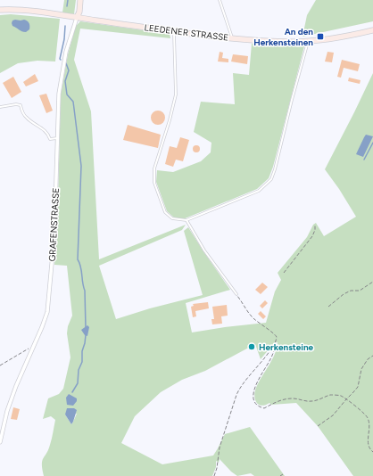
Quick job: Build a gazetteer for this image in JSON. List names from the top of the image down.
{
  "streets": {
    "street": ["LEEDENER STRASSE", "GRAFENSTRASSE"]
  },
  "crossings": [
    ["LEEDENER STRASSE", "GRAFENSTRASSE"]
  ],
  "places": {
    "transit": ["An den Herkensteinen"],
    "other": ["Herkensteine"]
  }
}
